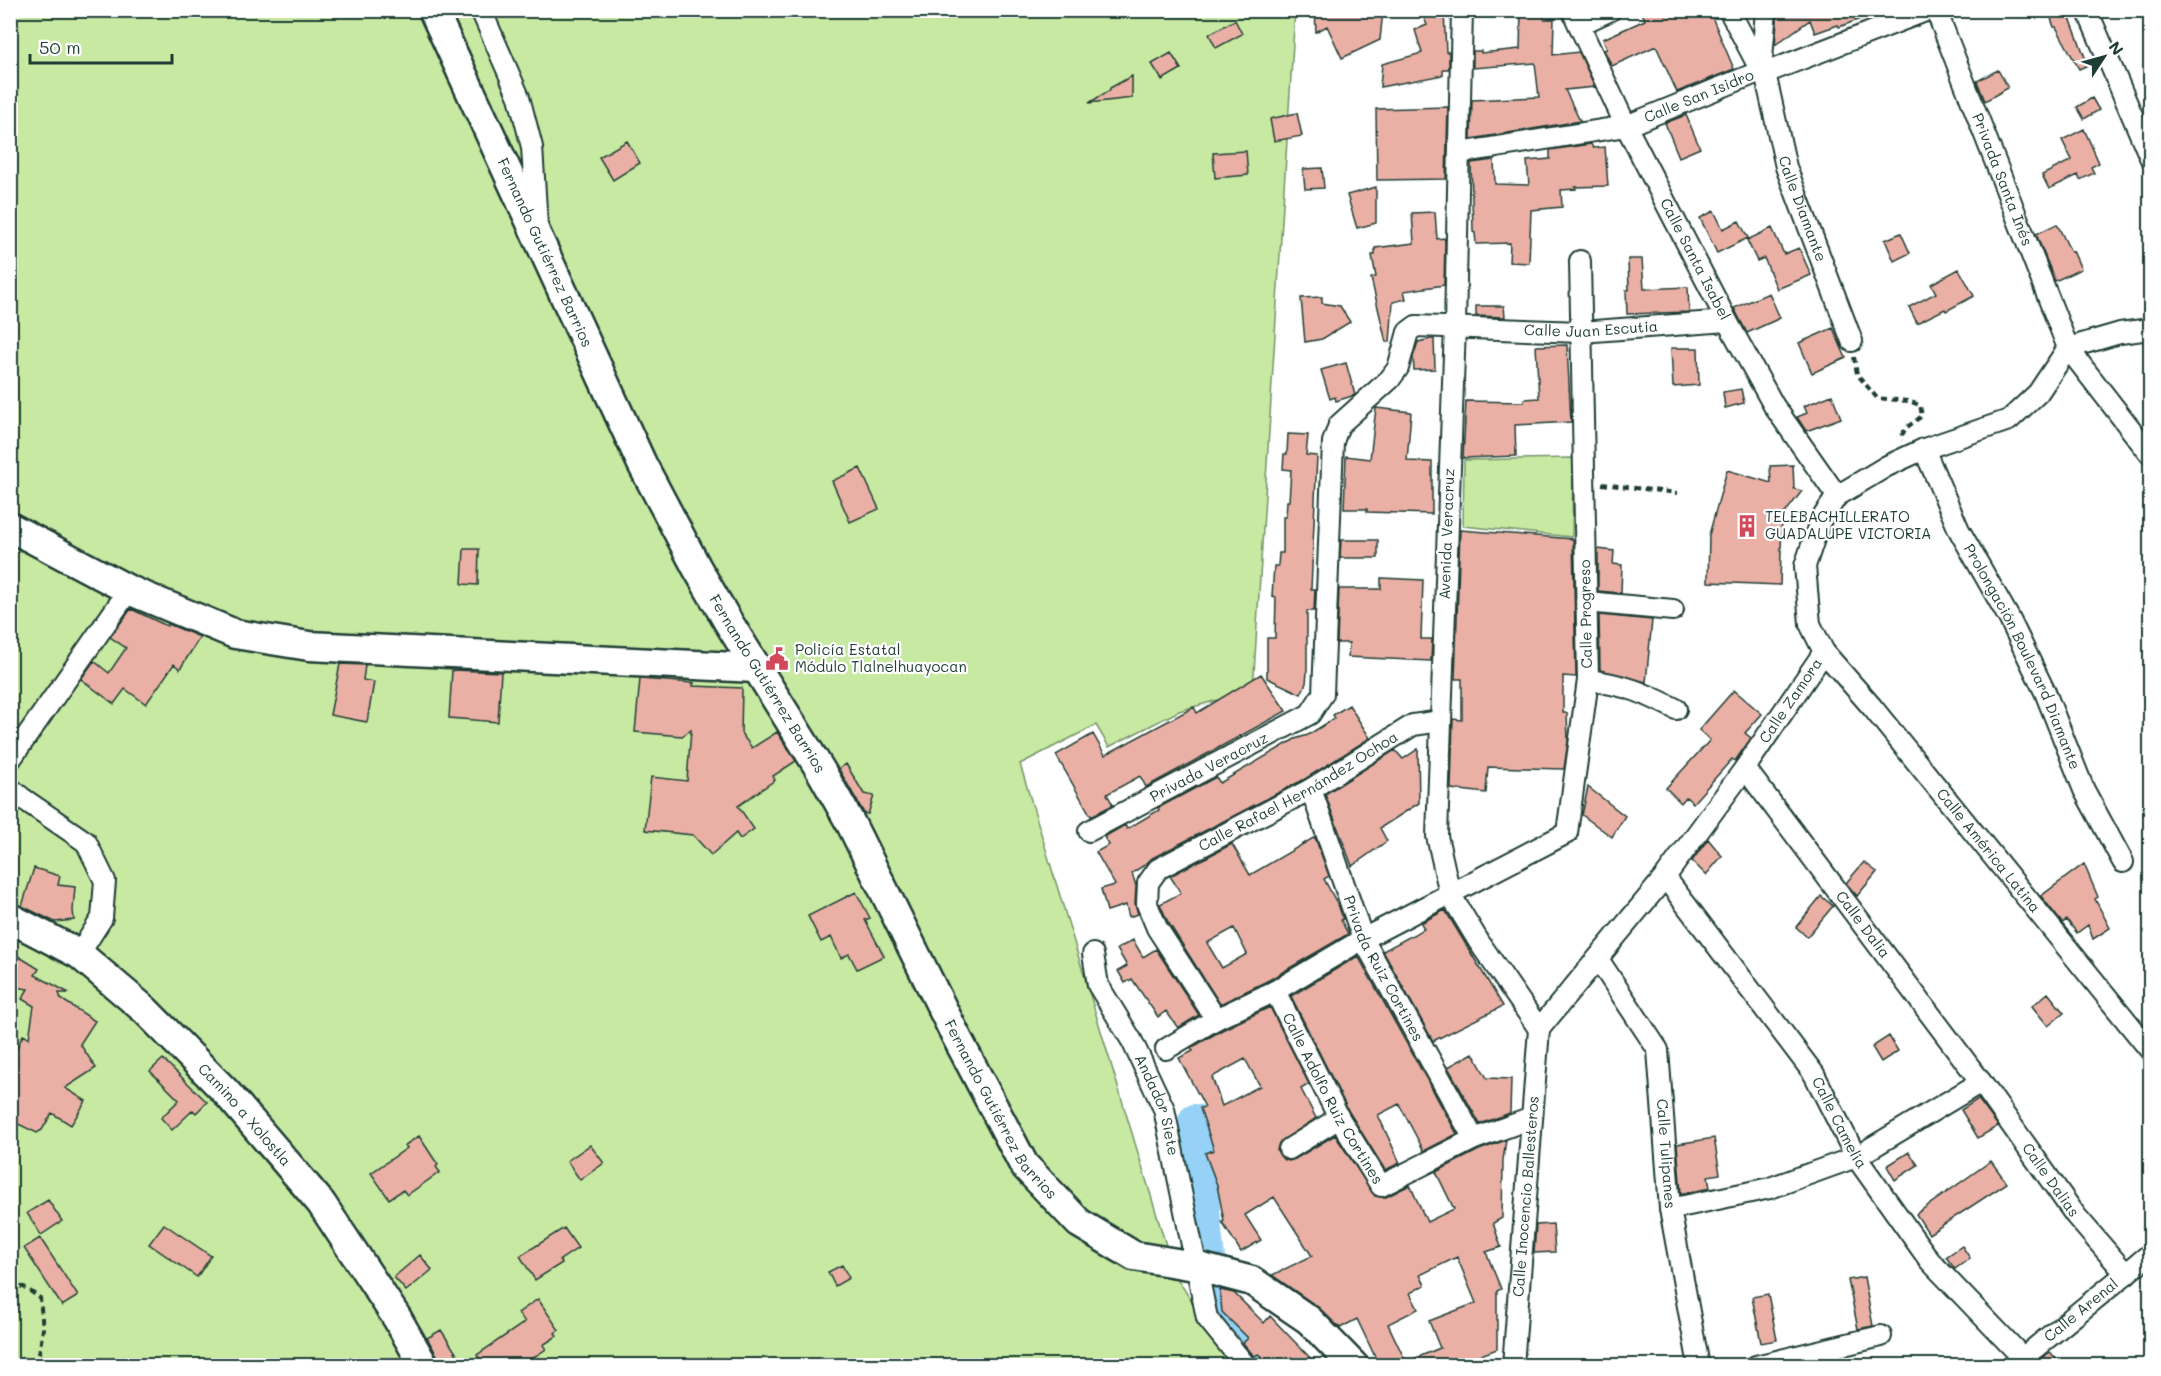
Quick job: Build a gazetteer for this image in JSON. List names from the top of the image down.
{
  "streets": {
    "main road": ["Fernando Gutiérrez Barrios", "Camino a Xolostla"],
    "street": [
      "Calle San Isidro",
      "Privada Santa Inés",
      "Calle Diamante",
      "Calle Santa Isabel",
      "Calle Juan Escutia",
      "Avenida Veracruz",
      "Calle Progreso",
      "Prolongación Boulevard Diamante",
      "Calle Zamora",
      "Privada Veracruz",
      "Calle Rafael Hernández Ochoa",
      "Calle América Latina",
      "Calle Dalia",
      "Privada Ruiz Cortines",
      "Calle Adolfo Ruiz Cortines",
      "Andador Siete",
      "Calle Camelia",
      "Calle Tulipanes",
      "Calle Dalias",
      "Calle Inocencio Ballesteros",
      "Calle Arenal"
    ]
  },
  "crossings": [
    ["Calle San Isidro", "Calle Diamante"],
    ["Calle San Isidro", "Calle Santa Isabel"],
    ["Calle San Isidro", "Avenida Veracruz"],
    ["Privada Santa Inés", "Calle Zamora"],
    ["Fernando Gutiérrez Barrios", "Andador Siete"],
    ["Calle Santa Isabel", "Calle Juan Escutia"],
    ["Calle Santa Isabel", "Calle Zamora"],
    ["Calle Juan Escutia", "Avenida Veracruz"],
    ["Calle Juan Escutia", "Calle Progreso"],
    ["Calle Juan Escutia", "Privada Veracruz"],
    ["Avenida Veracruz", "Calle Progreso"],
    ["Avenida Veracruz", "Calle Zamora"],
    ["Avenida Veracruz", "Calle Rafael Hernández Ochoa"],
    ["Avenida Veracruz", "Calle Inocencio Ballesteros"],
    ["Prolongación Boulevard Diamante", "Calle Zamora"],
    ["Calle Zamora", "Calle América Latina"],
    ["Calle Zamora", "Calle Dalia"],
    ["Calle Zamora", "Calle Camelia"],
    ["Calle Zamora", "Calle Tulipanes"],
    ["Calle Zamora", "Calle Inocencio Ballesteros"],
    ["Calle Rafael Hernández Ochoa", "Privada Ruiz Cortines"],
    ["Calle Dalia", "Calle Dalias"],
    ["Privada Ruiz Cortines", "Calle Adolfo Ruiz Cortines"],
    ["Calle Adolfo Ruiz Cortines", "Calle Inocencio Ballesteros"],
    ["Calle Camelia", "Calle Arenal"],
    ["Calle Dalias", "Calle Arenal"]
  ],
  "places": {
    "building": ["TELEBACHILLERATO GUADALUPE VICTORIA"],
    "public building": ["Policía Estatal Módulo Tlalnelhuayocan"]
  },
  "scale_bar": "50 m",
  "north": "top right"
}
